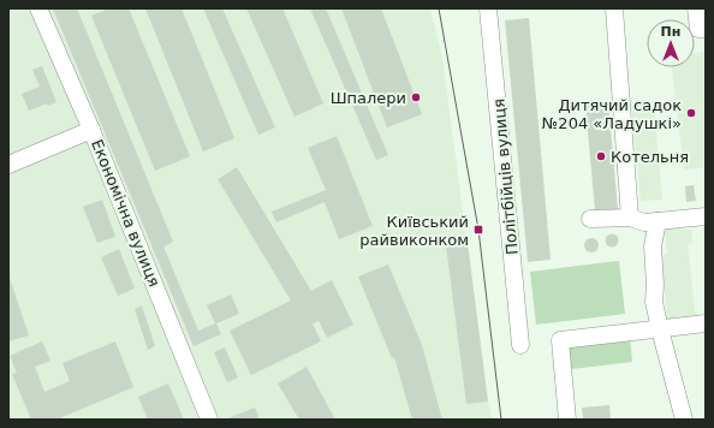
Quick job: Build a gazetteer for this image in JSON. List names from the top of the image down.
{
  "streets": {
    "street": ["Політбійців вулиця", "Економічна вулиця"]
  },
  "places": {
    "other": ["Шпалери", "Дитячий садок №204 «Ладушкі»", "Котельня"],
    "transit": ["Київський райвиконком"]
  },
  "north": "top"
}
